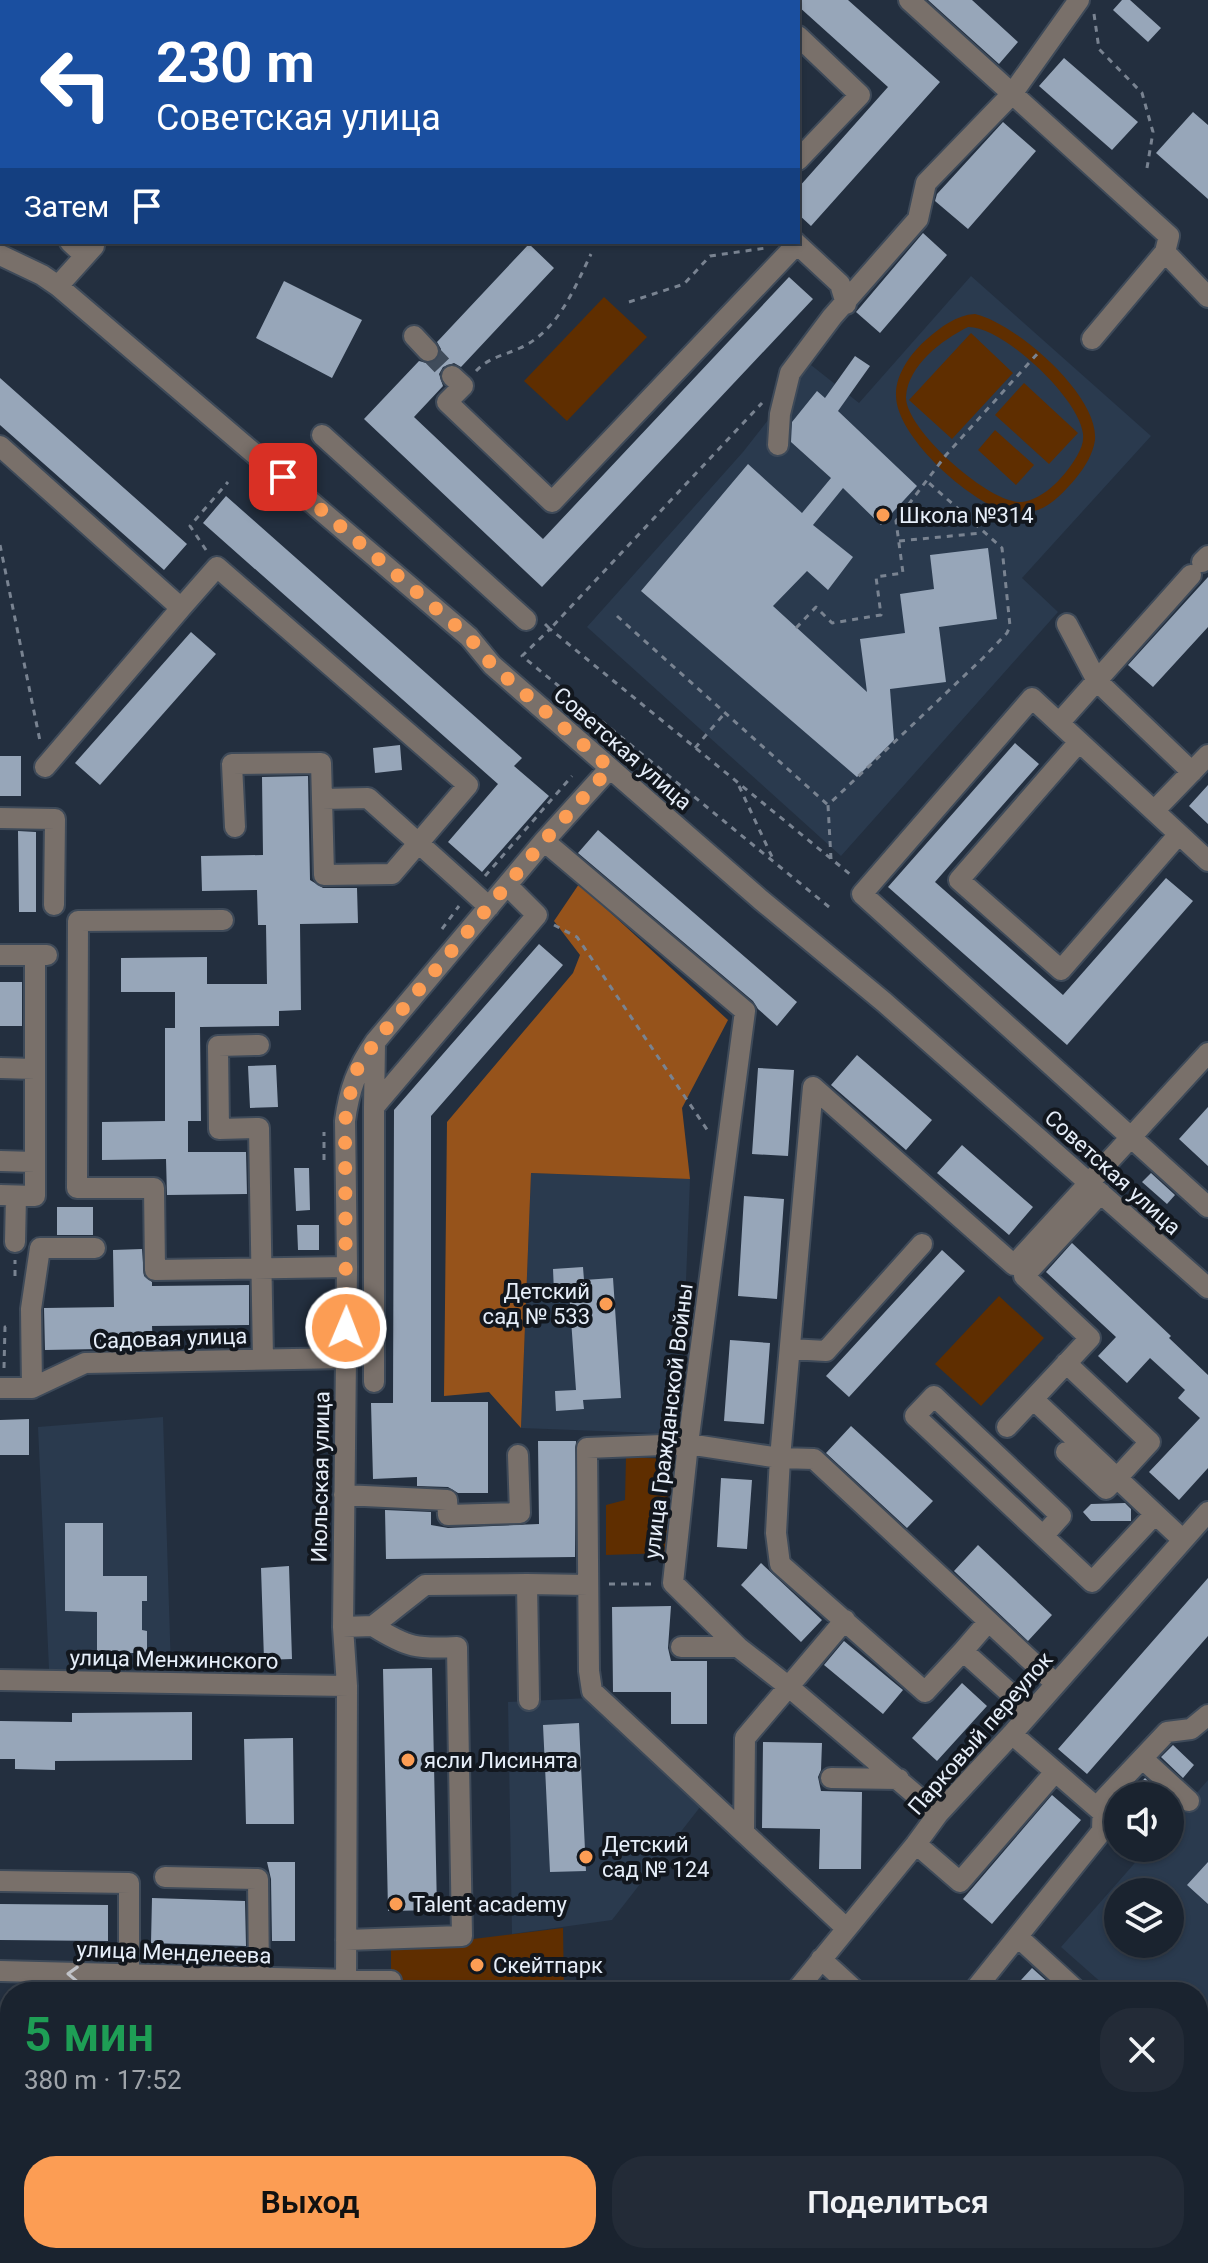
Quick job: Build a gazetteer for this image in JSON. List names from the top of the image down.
{
  "streets": {
    "street": [
      "Советская улица",
      "Садовая улица",
      "улица Гражданской Войны",
      "Июльская улица",
      "улица Менжинского",
      "Парковый переулок",
      "улица Менделеева"
    ]
  },
  "crossings": [
    ["Советская улица", "Июльская улица"],
    ["Садовая улица", "Июльская улица"],
    ["улица Гражданской Войны", "Июльская улица"],
    ["улица Гражданской Войны", "Парковый переулок"],
    ["Июльская улица", "улица Менжинского"]
  ],
  "one_way": ["улица Менделеева"],
  "places": [
    "Школа №314",
    "Детский сад № 533",
    "ясли Лисинята",
    "Детский сад № 124",
    "Talent academy",
    "Скейтпарк"
  ],
  "page": {
    "turn": ["230 m", "Советская улица"],
    "then": "Затем",
    "heading": ["5 мин", "380 m · 17:52"],
    "buttons": ["Выход", "Поделиться"]
  }
}
